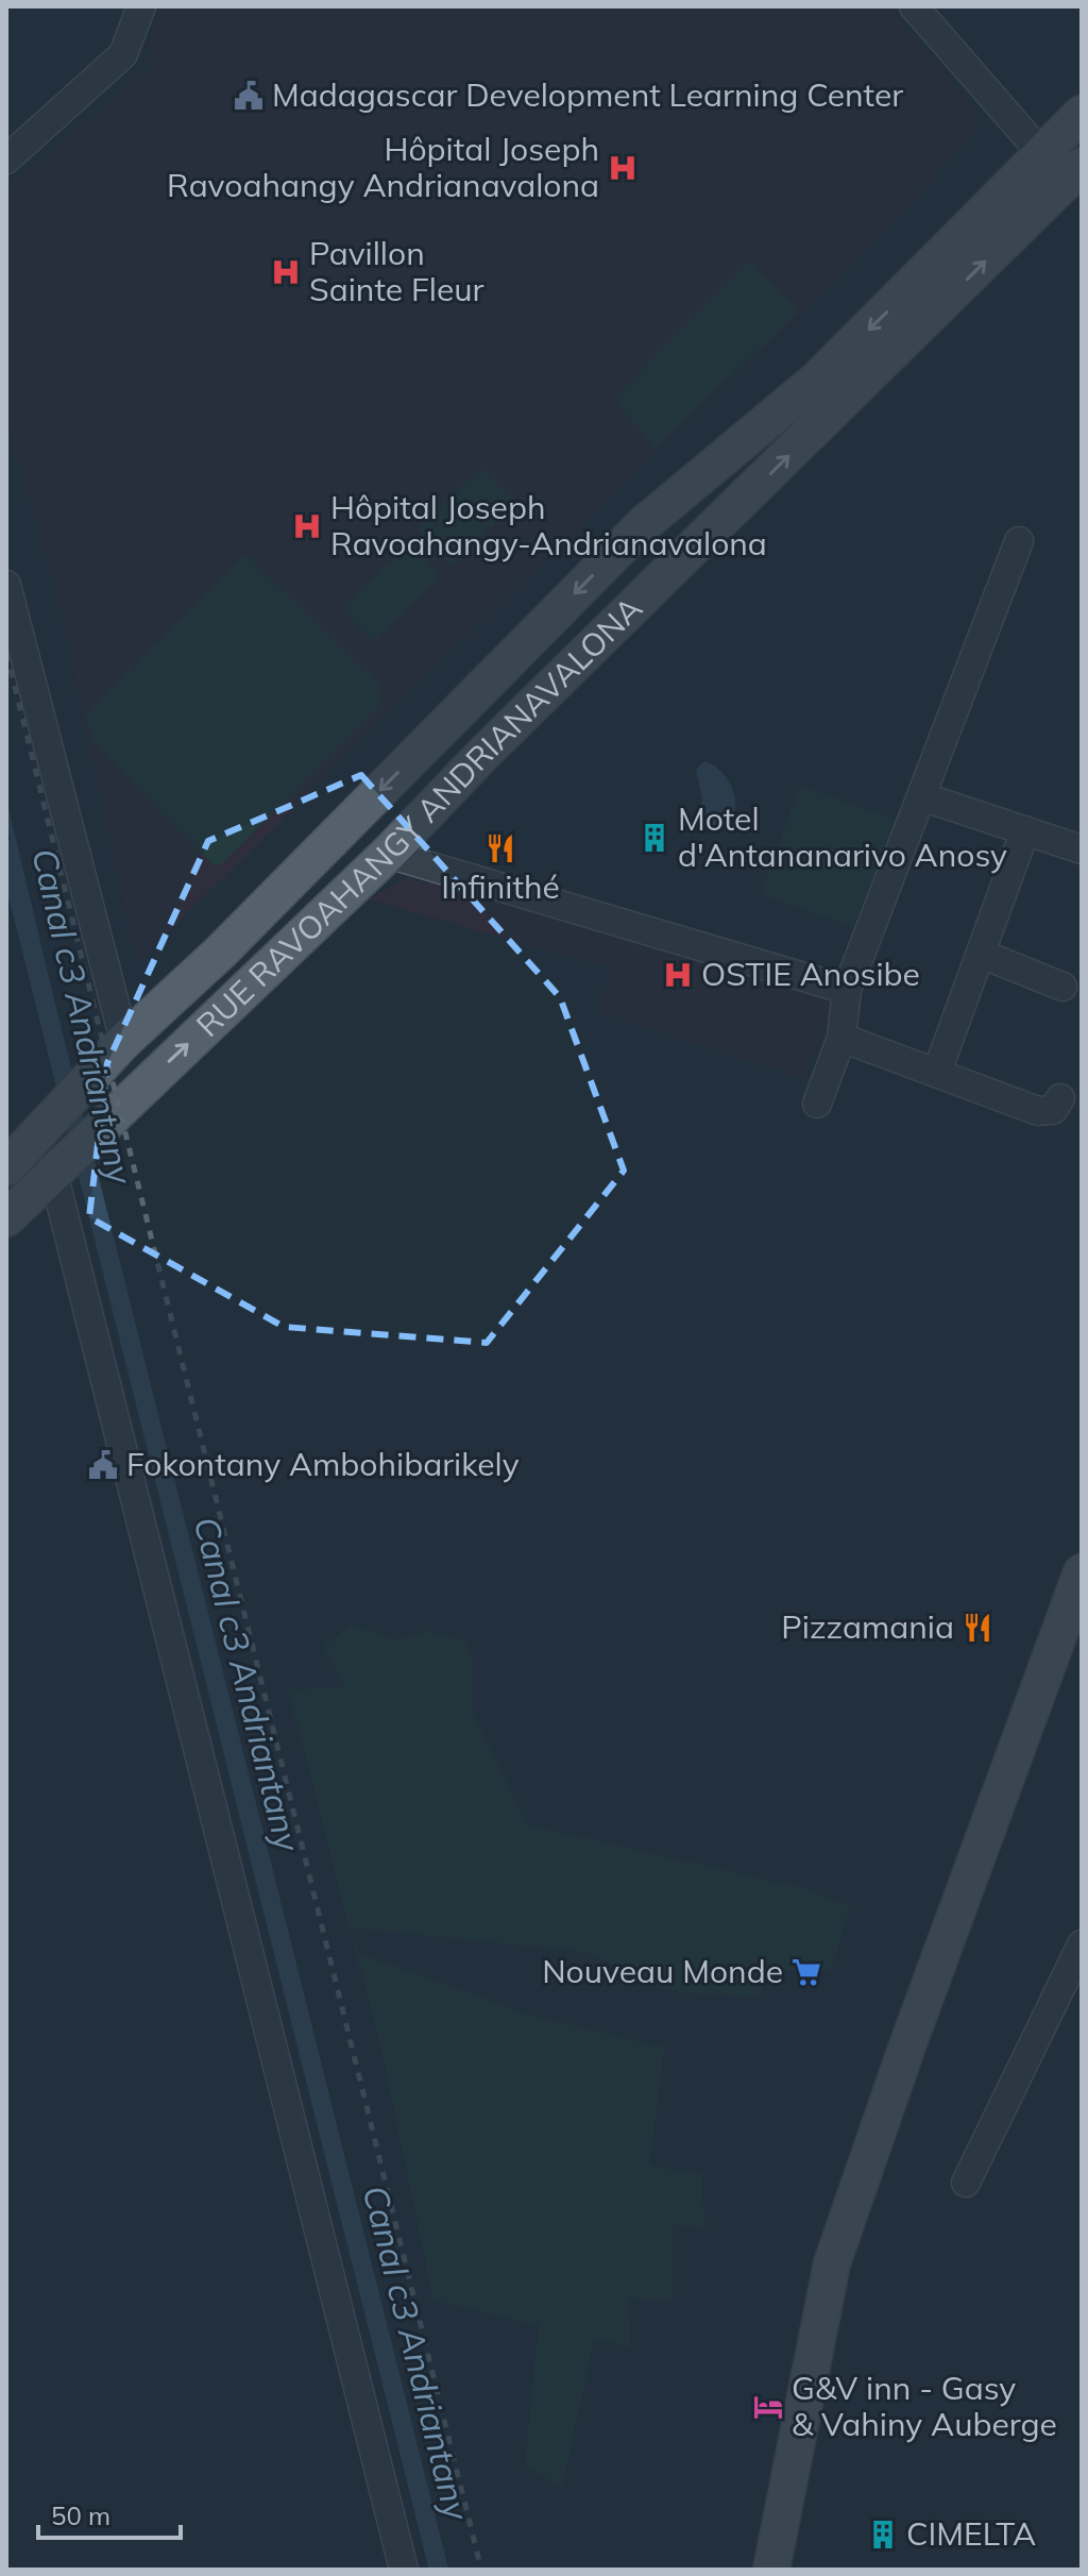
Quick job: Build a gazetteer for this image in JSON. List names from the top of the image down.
{
  "streets": {
    "main road": ["RUE RAVOAHANGY ANDRIANAVALONA"]
  },
  "water": ["Canal c3 Andriantany"],
  "places": {
    "public building": ["Madagascar Development Learning Center", "Fokontany Ambohibarikely"],
    "hospital": [
      "Hôpital Joseph Ravoahangy Andrianavalona",
      "Pavillon Sainte Fleur",
      "Hôpital Joseph Ravoahangy-Andrianavalona",
      "OSTIE Anosibe"
    ],
    "building": ["Motel d'Antananarivo Anosy", "CIMELTA"],
    "restaurant": ["Infinithé", "Pizzamania"],
    "supermarket": ["Nouveau Monde"],
    "hotel": ["G&V inn - Gasy & Vahiny Auberge"]
  },
  "scale_bar": "50 m"
}
